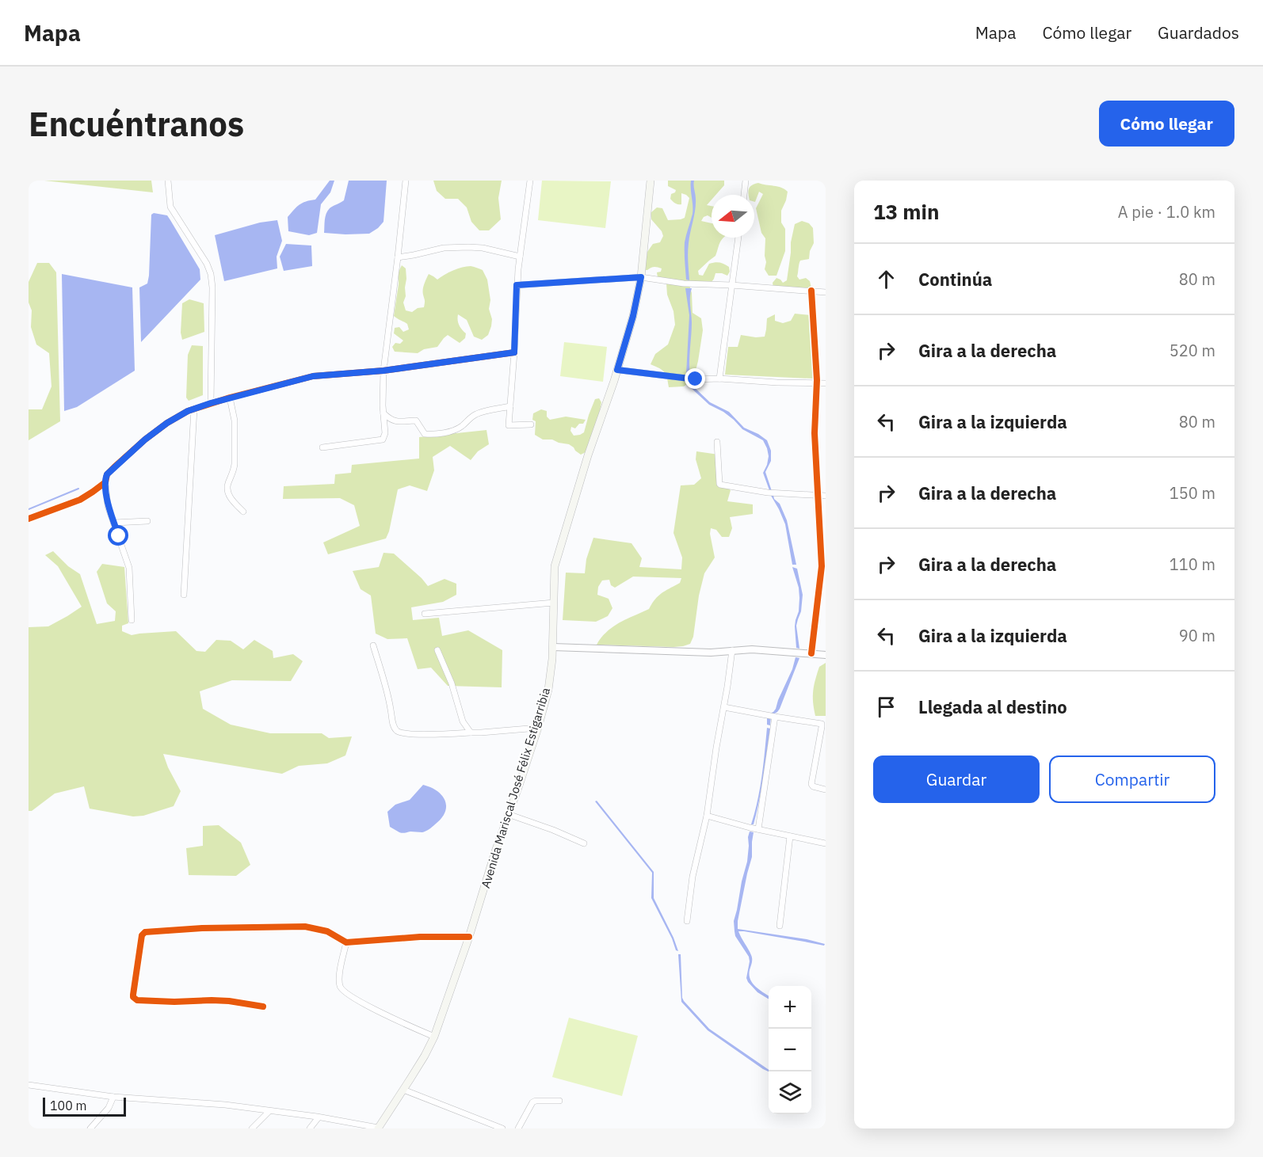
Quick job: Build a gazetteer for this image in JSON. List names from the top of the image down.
{
  "streets": {
    "main road": ["Avenida Mariscal José Félix Estigarribia"]
  },
  "scale_bar": "100 m",
  "north": "left",
  "page": {
    "header": "Mapa",
    "nav": ["Mapa", "Cómo llegar", "Guardados"],
    "buttons": [
      "Cómo llegar",
      ["Guardar", "Compartir"]
    ],
    "title": "Encuéntranos",
    "heading": ["13 min", "A pie · 1.0 km"],
    "list": [
      ["Continúa", "80 m"],
      ["Gira a la derecha", "520 m"],
      ["Gira a la izquierda", "80 m"],
      ["Gira a la derecha", "150 m"],
      ["Gira a la derecha", "110 m"],
      ["Gira a la izquierda", "90 m"],
      "Llegada al destino"
    ],
    "map_buttons": ["+", "−"],
    "scale": "100 m"
  }
}
